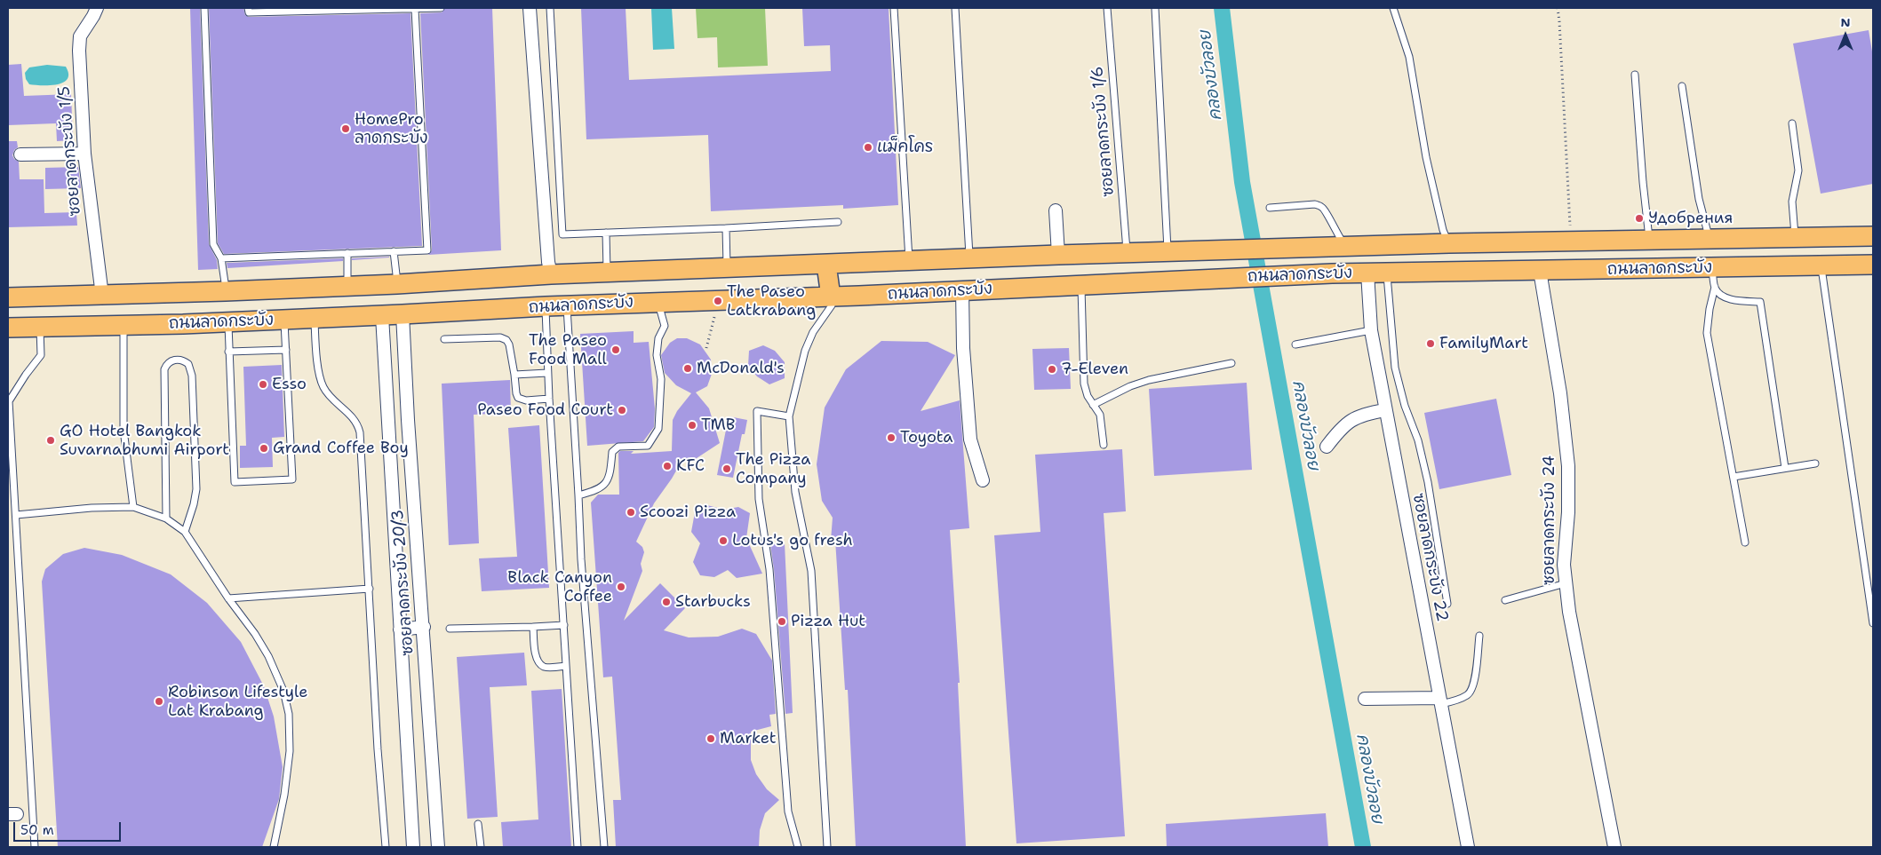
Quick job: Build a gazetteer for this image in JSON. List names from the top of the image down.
{
  "streets": {
    "main road": ["ถนนลาดกระบัง"],
    "street": [
      "ซอยลาดกระบัง 1/5",
      "ซอยลาดกระบัง 24",
      "ซอยลาดกระบัง 22",
      "ซอยลาดกระบัง 20/3"
    ],
    "lane": ["ซอยลาดกระบัง 1/6"]
  },
  "crossings": [
    ["ซอยลาดกระบัง 1/6", "ถนนลาดกระบัง"],
    ["ซอยลาดกระบัง 1/5", "ถนนลาดกระบัง"],
    ["ถนนลาดกระบัง", "ซอยลาดกระบัง 24"],
    ["ถนนลาดกระบัง", "ซอยลาดกระบัง 22"],
    ["ถนนลาดกระบัง", "ซอยลาดกระบัง 20/3"]
  ],
  "water": ["คลองบัวลอย"],
  "places": [
    "HomePro ลาดกระบัง",
    "แม็คโคร",
    "Удобрения",
    "The Paseo Latkrabang",
    "FamilyMart",
    "The Paseo Food Mall",
    "McDonald's",
    "7-Eleven",
    "Esso",
    "Paseo Food Court",
    "TMB",
    "Toyota",
    "GO Hotel Bangkok Suvarnabhumi Airport",
    "Grand Coffee Boy",
    "KFC",
    "The Pizza Company",
    "Scoozi Pizza",
    "Lotus's go fresh",
    "Black Canyon Coffee",
    "Starbucks",
    "Pizza Hut",
    "Robinson Lifestyle Lat Krabang",
    "Market"
  ],
  "scale_bar": "50 m",
  "north": "top"
}
